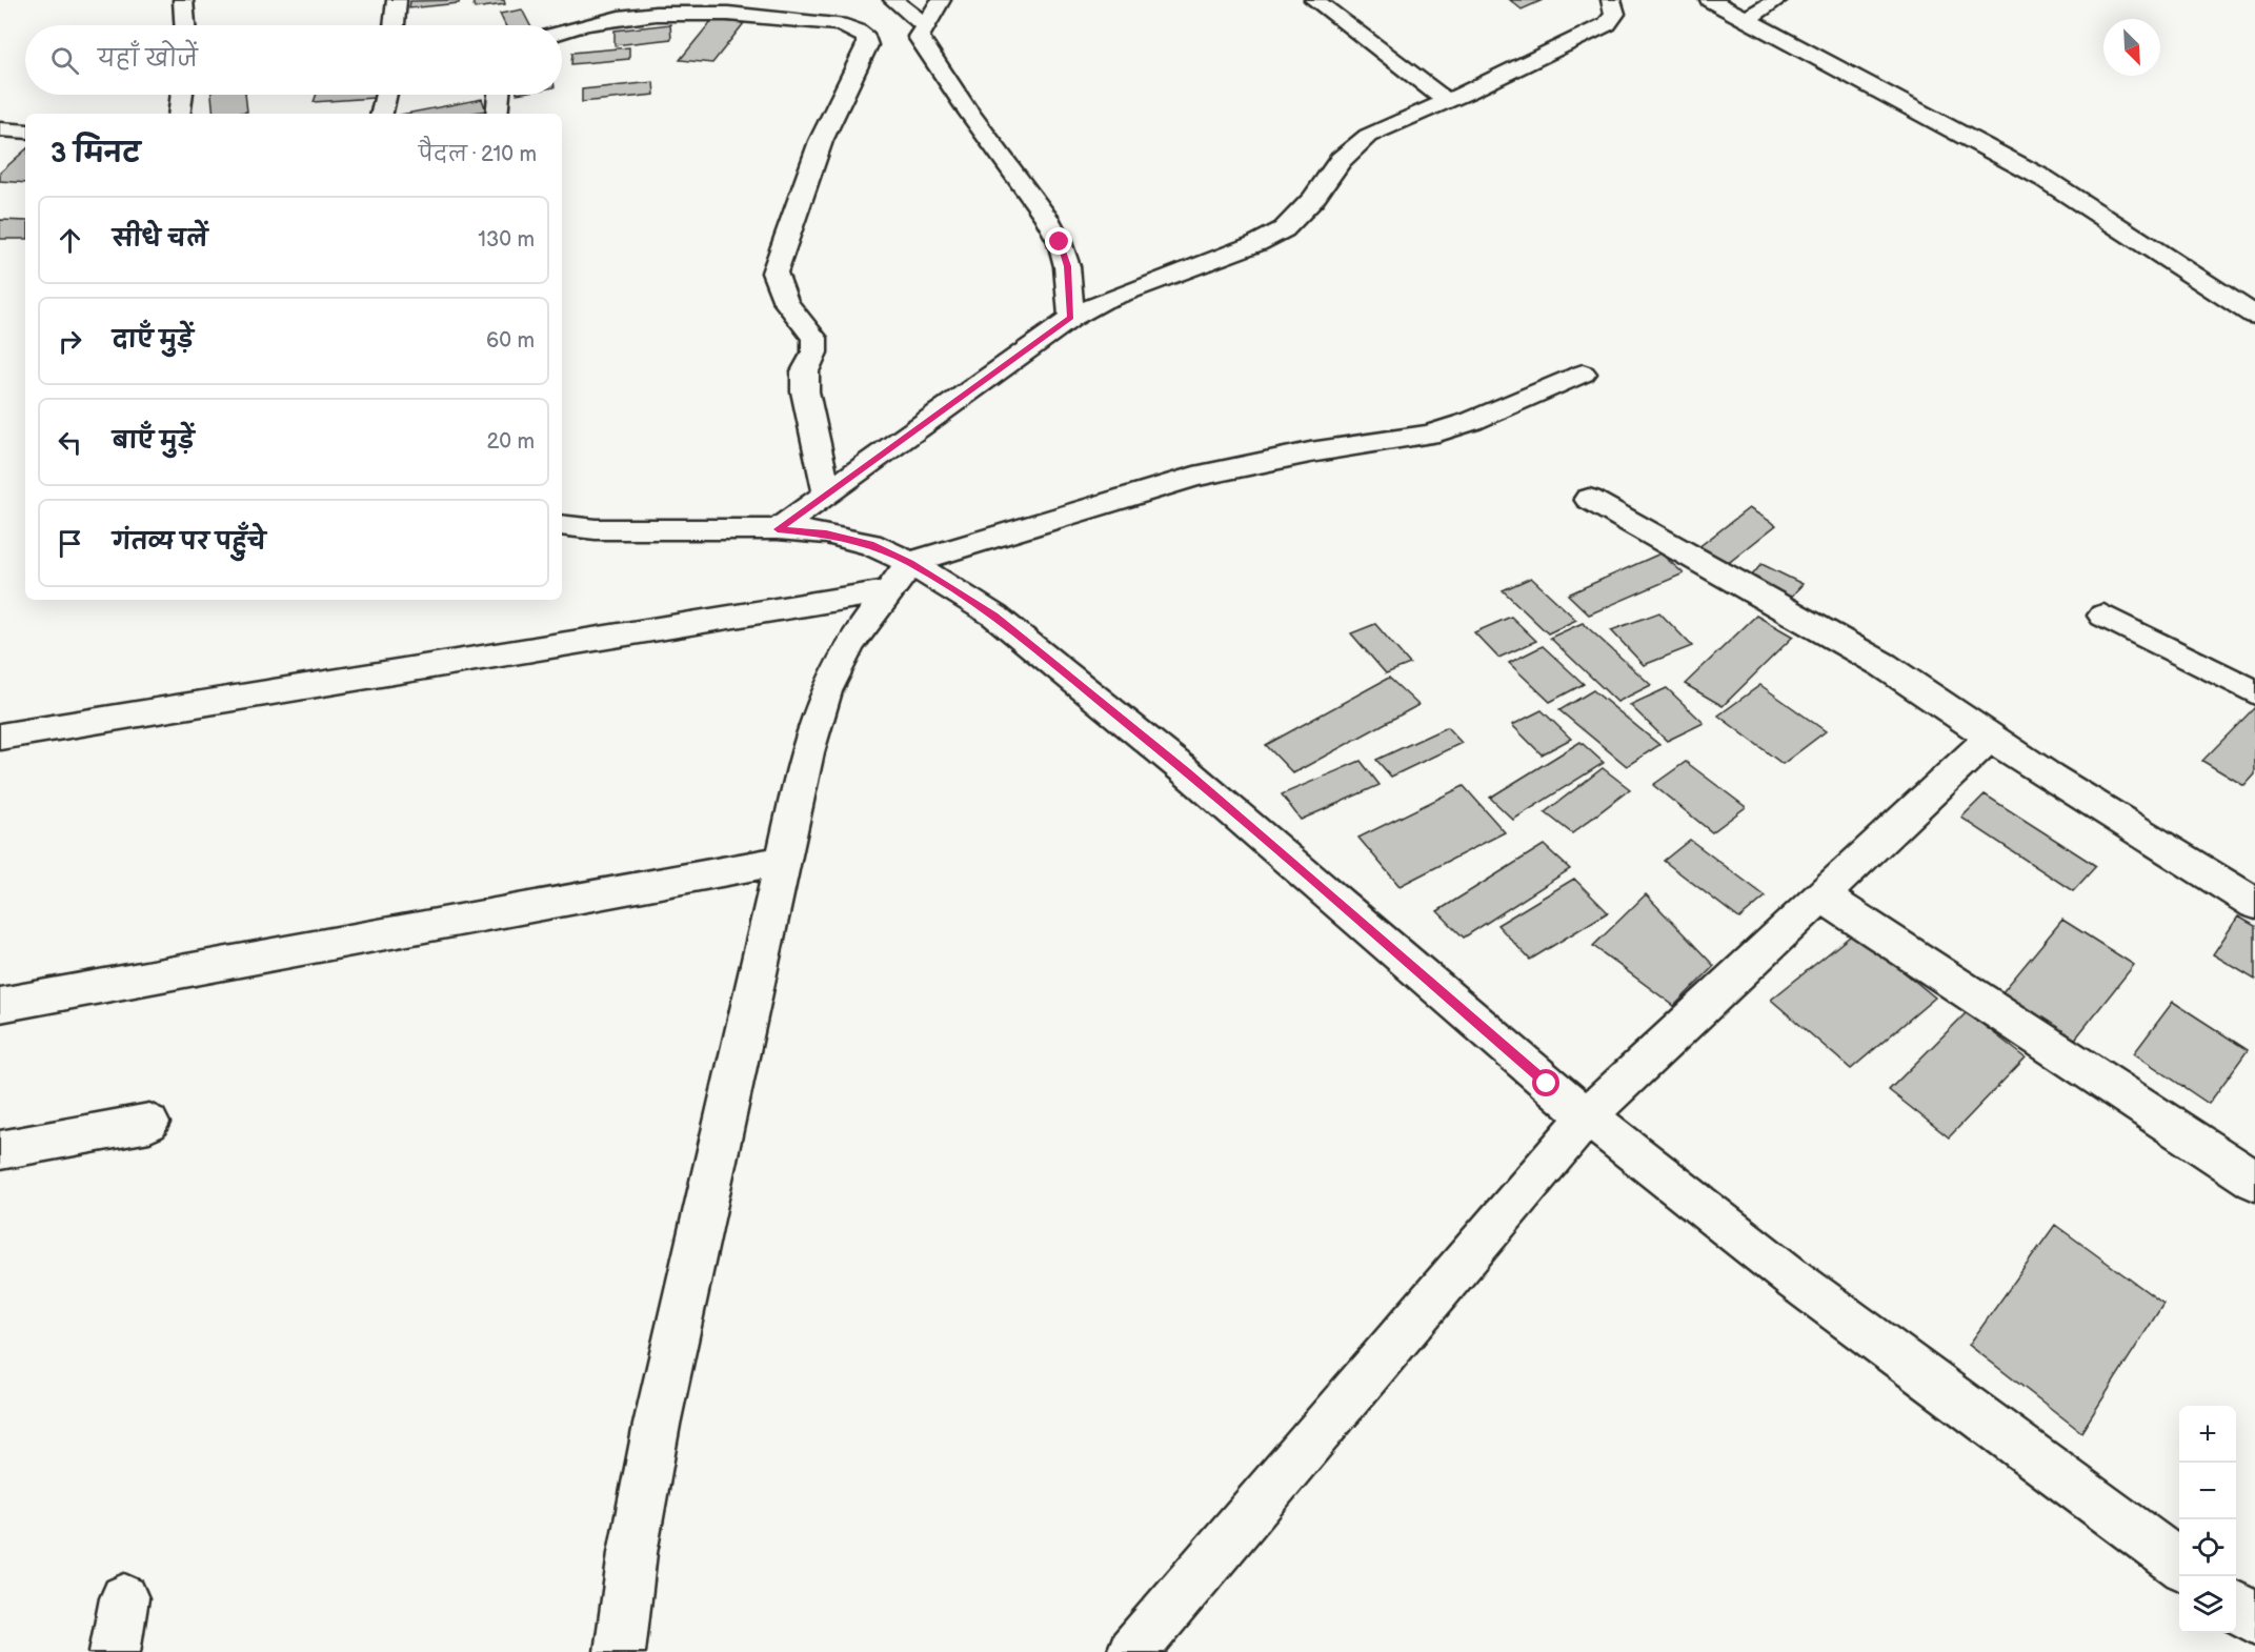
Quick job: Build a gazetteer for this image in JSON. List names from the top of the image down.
{
  "north": "bottom right",
  "page": {
    "search": "यहाँ खोजें",
    "heading": ["3 मिनट", "पैदल · 210 m"],
    "list": [
      ["सीधे चलें", "130 m"],
      ["दाएँ मुड़ें", "60 m"],
      ["बाएँ मुड़ें", "20 m"],
      "गंतव्य पर पहुँचे"
    ],
    "map_buttons": ["+", "−"]
  }
}
